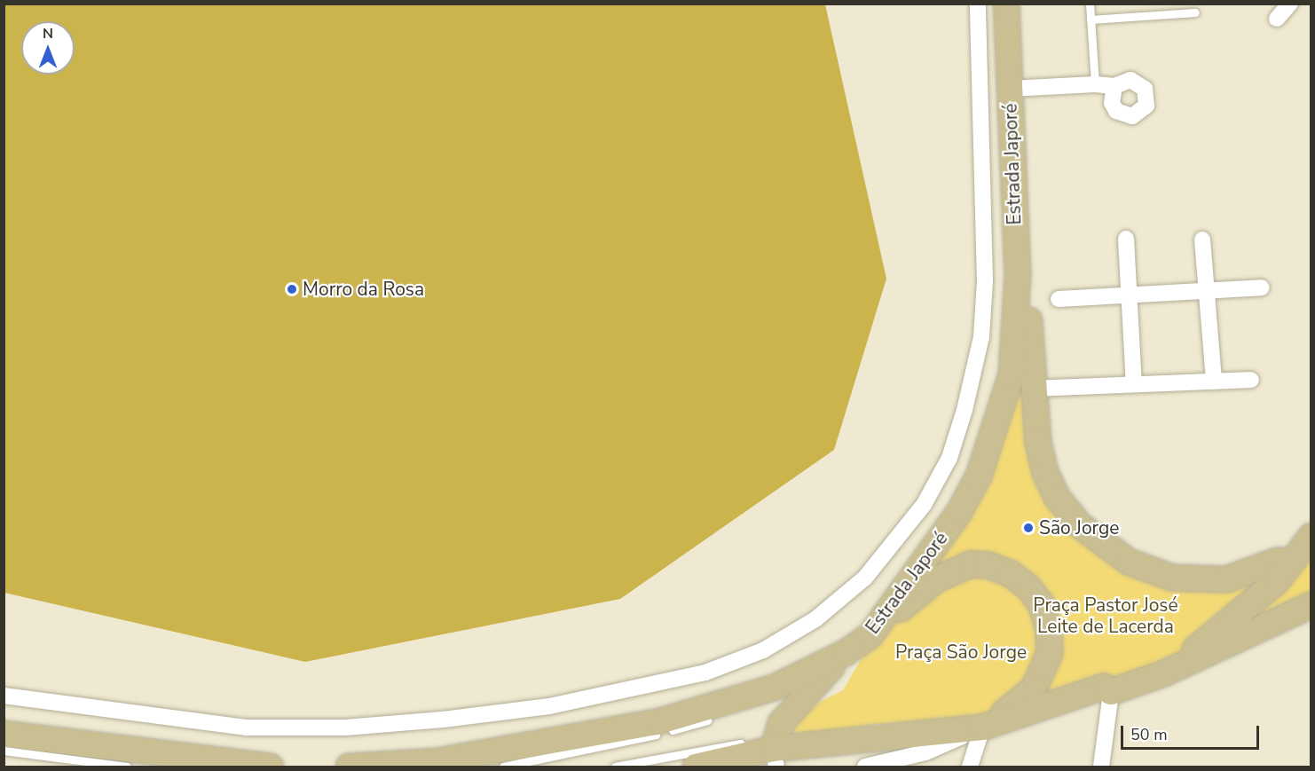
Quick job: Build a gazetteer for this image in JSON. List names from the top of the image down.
{
  "streets": {
    "main road": ["Estrada Japoré"]
  },
  "parks": ["Praça Pastor José Leite de Lacerda", "Praça São Jorge"],
  "places": ["Morro da Rosa", "São Jorge"],
  "scale_bar": "50 m",
  "north": "top"
}
